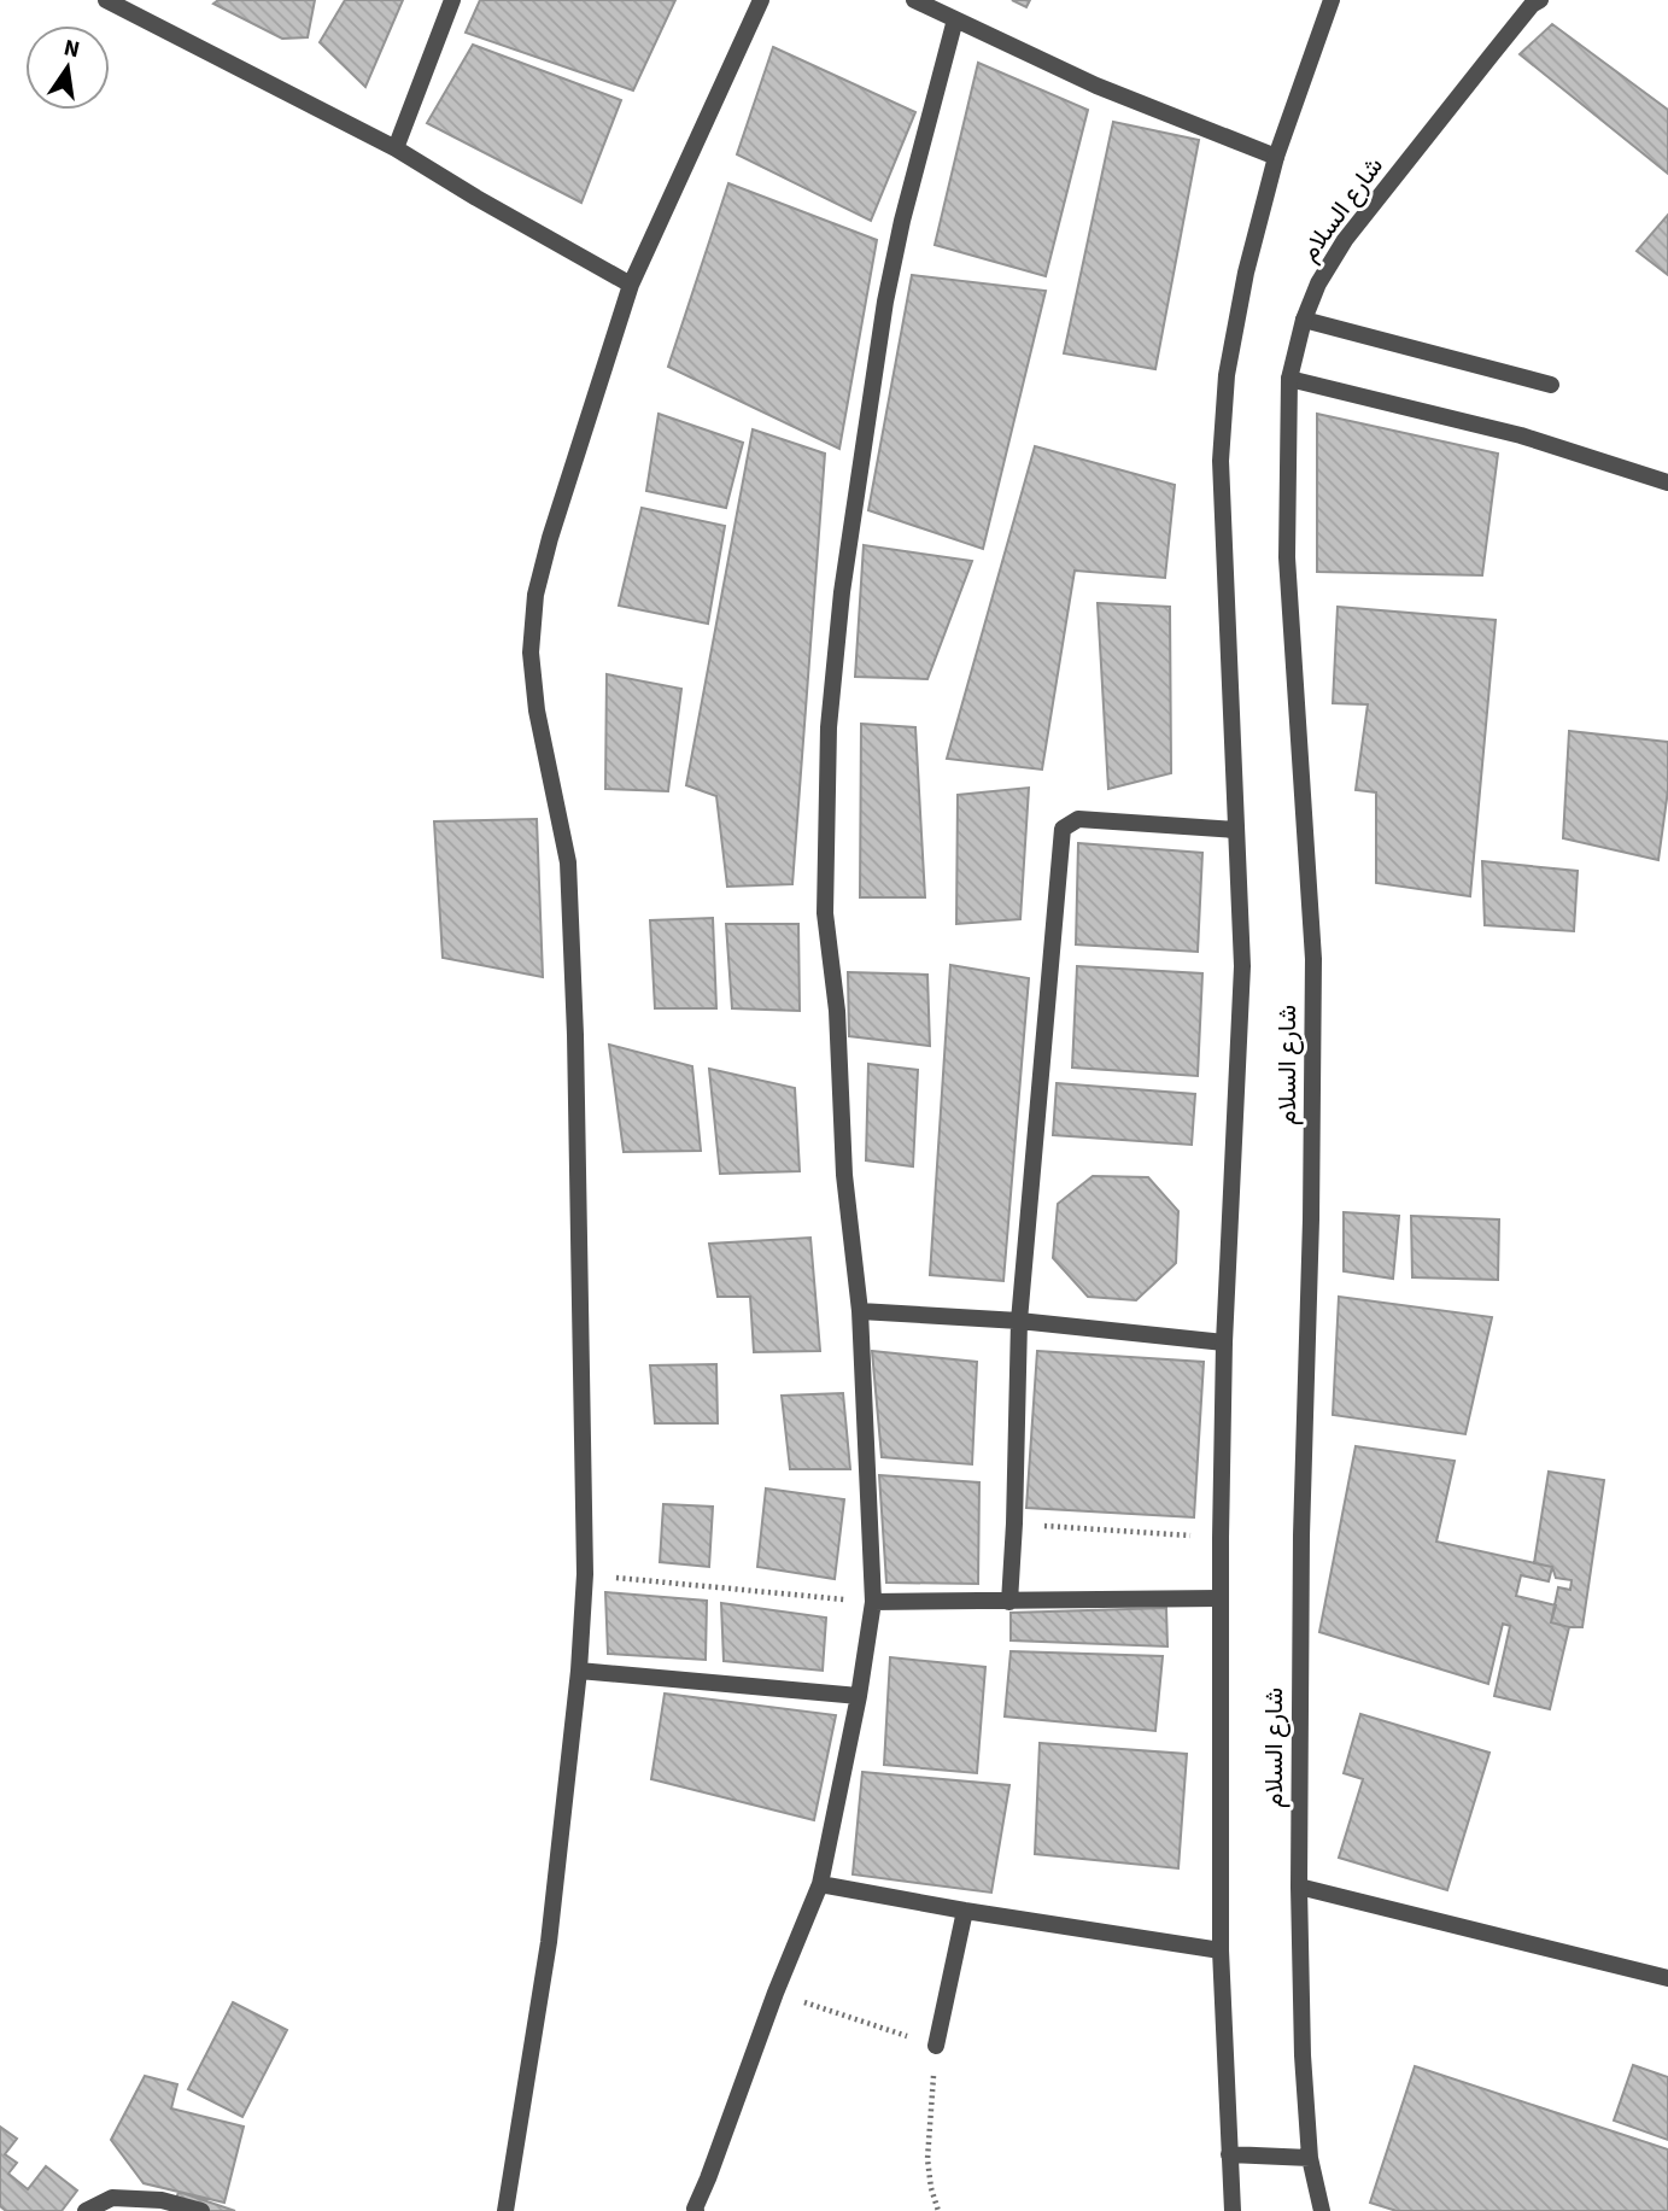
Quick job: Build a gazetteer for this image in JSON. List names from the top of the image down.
{
  "streets": {
    "street": ["شارع السلام"]
  },
  "north": "top"
}
